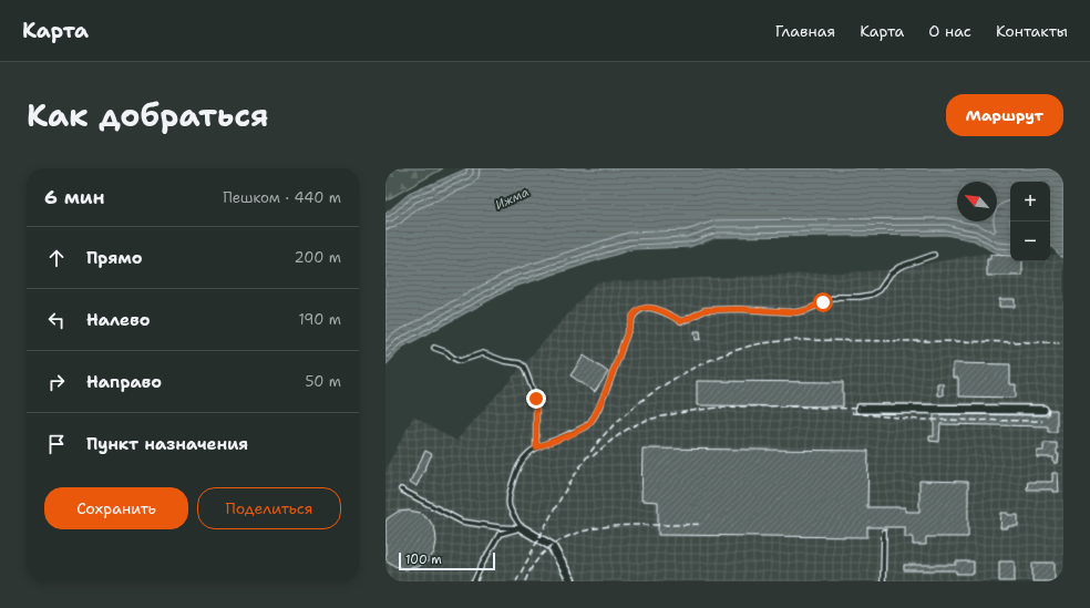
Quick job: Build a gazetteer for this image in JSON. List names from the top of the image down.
{
  "water": ["Ижма"],
  "scale_bar": "100 m",
  "north": "top left",
  "page": {
    "header": "Карта",
    "nav": [
      "Главная",
      "Карта",
      "О нас",
      "Контакты"
    ],
    "title": "Как добраться",
    "buttons": [
      "Маршрут",
      ["Сохранить", "Поделиться"]
    ],
    "heading": ["6 мин", "Пешком · 440 m"],
    "map_buttons": ["+", "−"],
    "list": [
      ["Прямо", "200 m"],
      ["Налево", "190 m"],
      ["Направо", "50 m"],
      "Пункт назначения"
    ],
    "scale": "100 m"
  }
}
